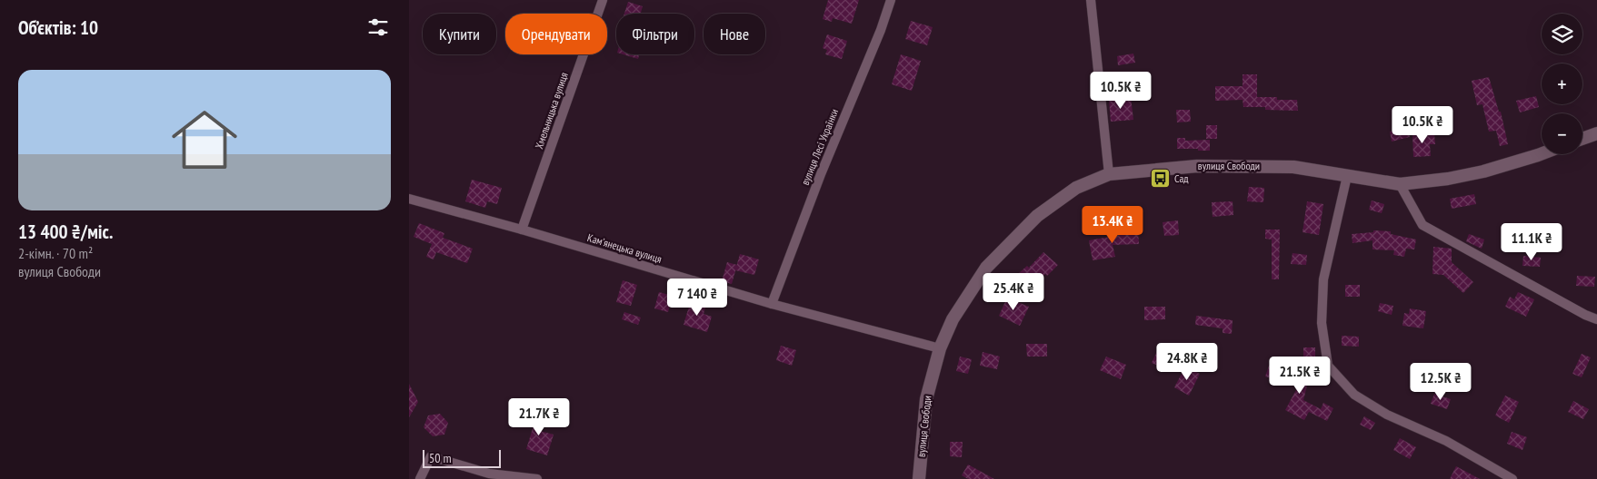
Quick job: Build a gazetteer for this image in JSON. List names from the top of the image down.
{
  "streets": {
    "street": [
      "Хмельницька вулиця",
      "вулиця Лесі Українки",
      "вулиця Свободи",
      "Камʼянецька вулиця"
    ]
  },
  "crossings": [
    ["Хмельницька вулиця", "Камʼянецька вулиця"],
    ["вулиця Лесі Українки", "Камʼянецька вулиця"],
    ["вулиця Свободи", "Камʼянецька вулиця"]
  ],
  "places": {
    "bus stop": ["Сад"]
  },
  "scale_bar": "50 m",
  "page": {
    "heading": "Об’єктів: 10",
    "map_buttons": ["+", "−"],
    "chip": [
      "Купити",
      "Орендувати",
      "Фільтри",
      "Нове"
    ],
    "list": [
      {
        "name": "13 400 ₴/міс.",
        "note": "2-кімн. · 70 m² · вулиця Свободи"
      }
    ],
    "price": [
      "10.5K ₴",
      "10.5K ₴",
      "13.4K ₴",
      "11.1K ₴",
      "25.4K ₴",
      "7 140 ₴",
      "24.8K ₴",
      "21.5K ₴",
      "12.5K ₴",
      "21.7K ₴"
    ],
    "scale": "50 m"
  }
}
